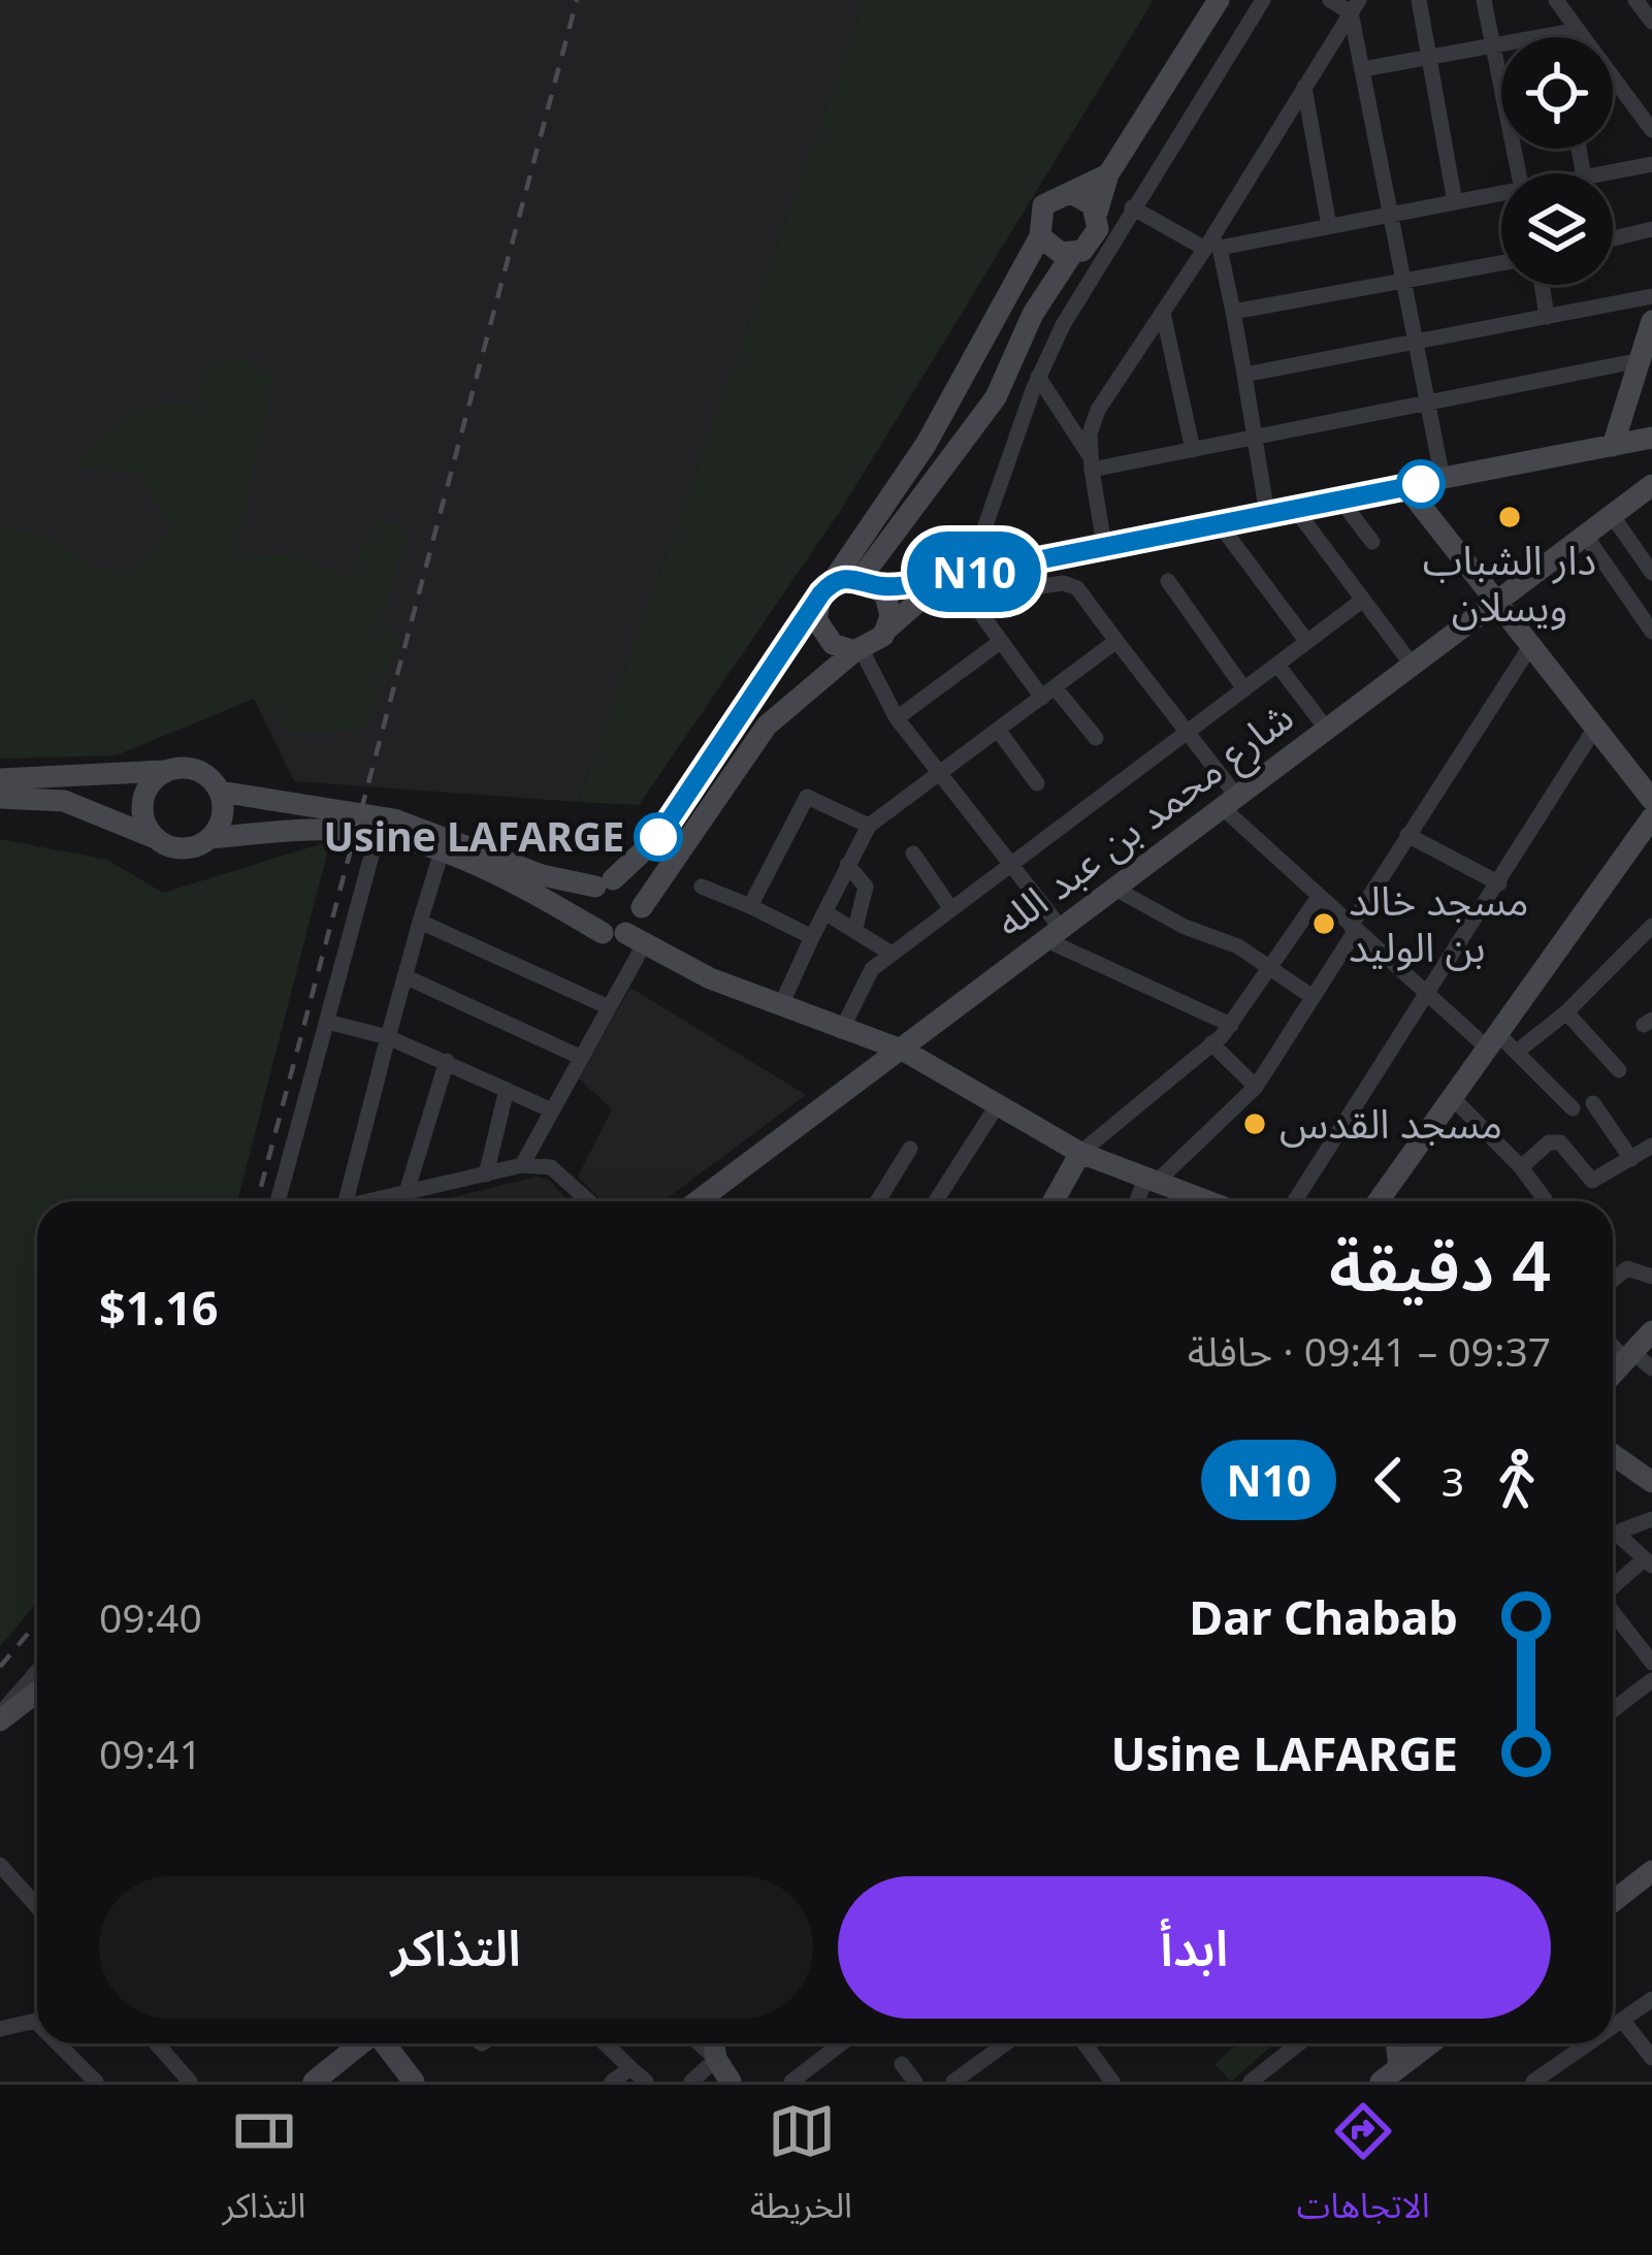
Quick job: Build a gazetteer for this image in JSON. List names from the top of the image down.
{
  "streets": {
    "street": ["شارع محمد بن عبد الله"]
  },
  "places": [
    "دار الشباب ويسلان",
    "Usine LAFARGE",
    "مسجد خالد بن الوليد",
    "مسجد القدس"
  ],
  "lines": ["bus line N10"],
  "page": {
    "on_map": "N10",
    "heading": ["4 دقيقة", "09:37 – 09:41 · حافلة", "$1.16"],
    "legs": ["3", "N10"],
    "list": [
      {
        "name": "Dar Chabab",
        "value": "09:40"
      },
      {
        "name": "Usine LAFARGE",
        "value": "09:41"
      }
    ],
    "buttons": ["ابدأ", "التذاكر"],
    "tabs": ["الاتجاهات", "الخريطة", "التذاكر"]
  }
}
